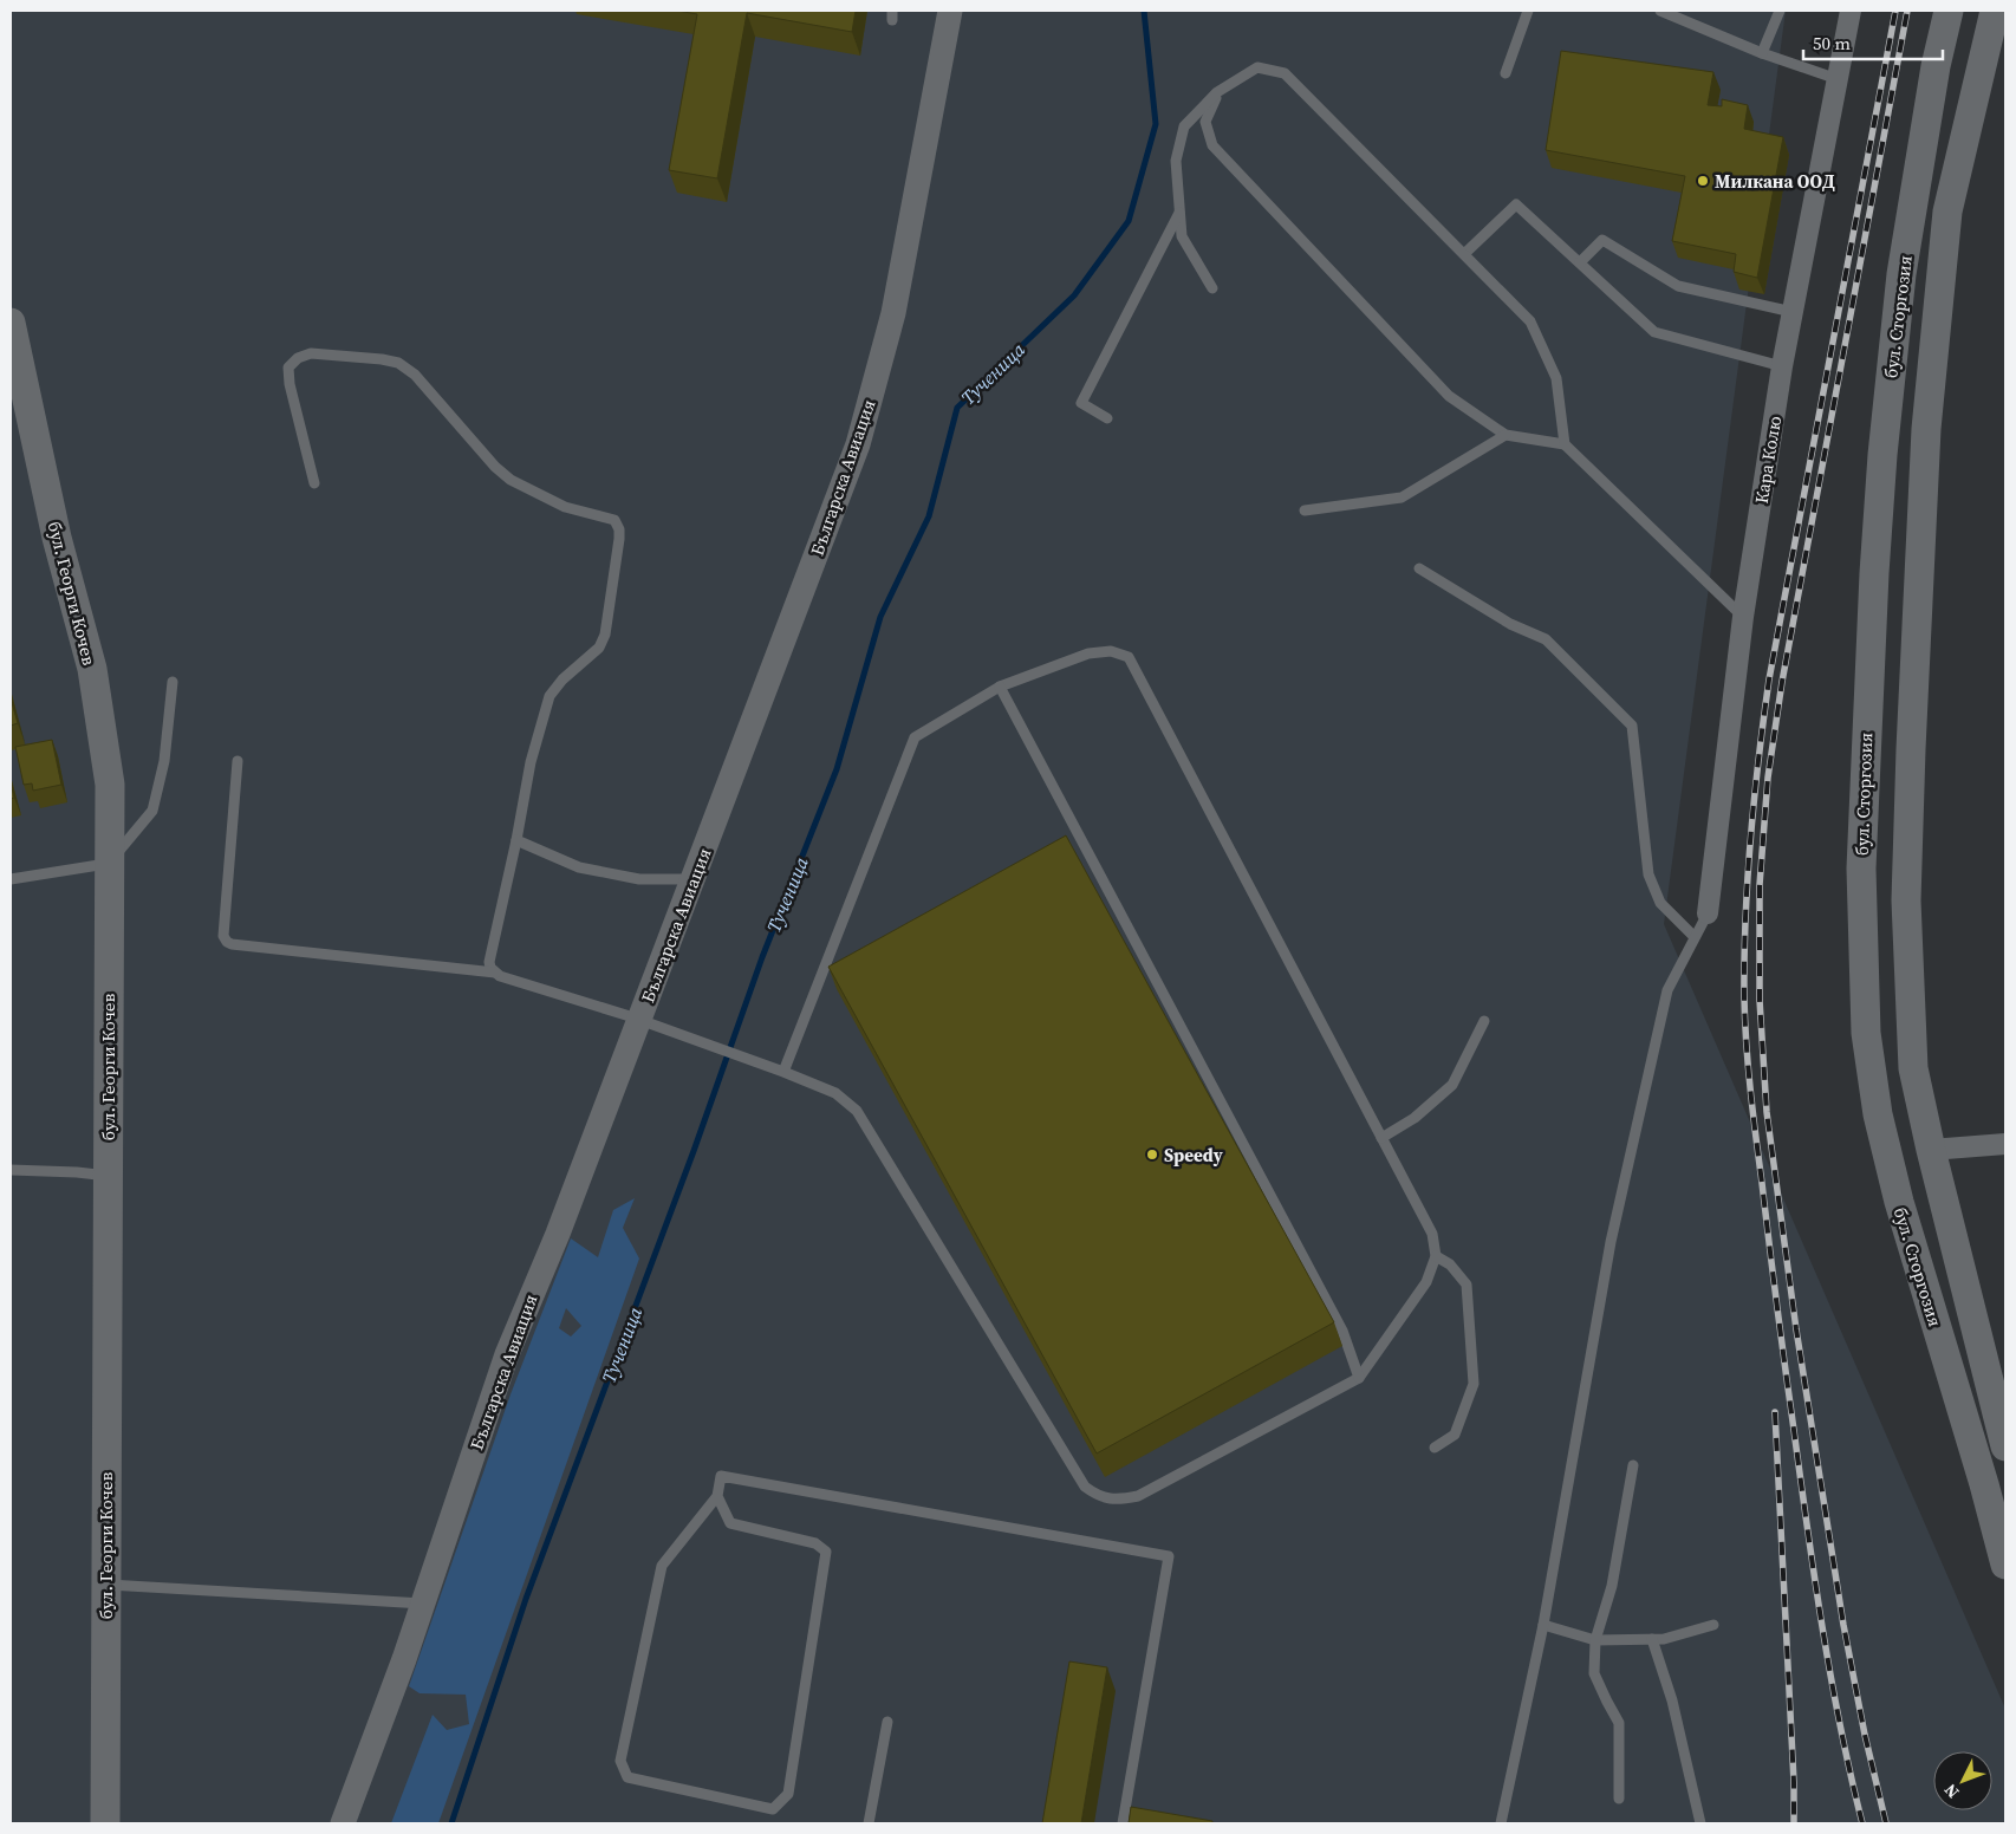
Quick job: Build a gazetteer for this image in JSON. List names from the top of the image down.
{
  "streets": {
    "main road": ["бул. Сторгозия", "бул. Георги Кочев"],
    "street": ["Кара Колю", "Българска Авиация"]
  },
  "water": ["Тученица"],
  "places": ["Милкана OOД", "Speedy"],
  "scale_bar": "50 m",
  "north": "bottom left"
}
